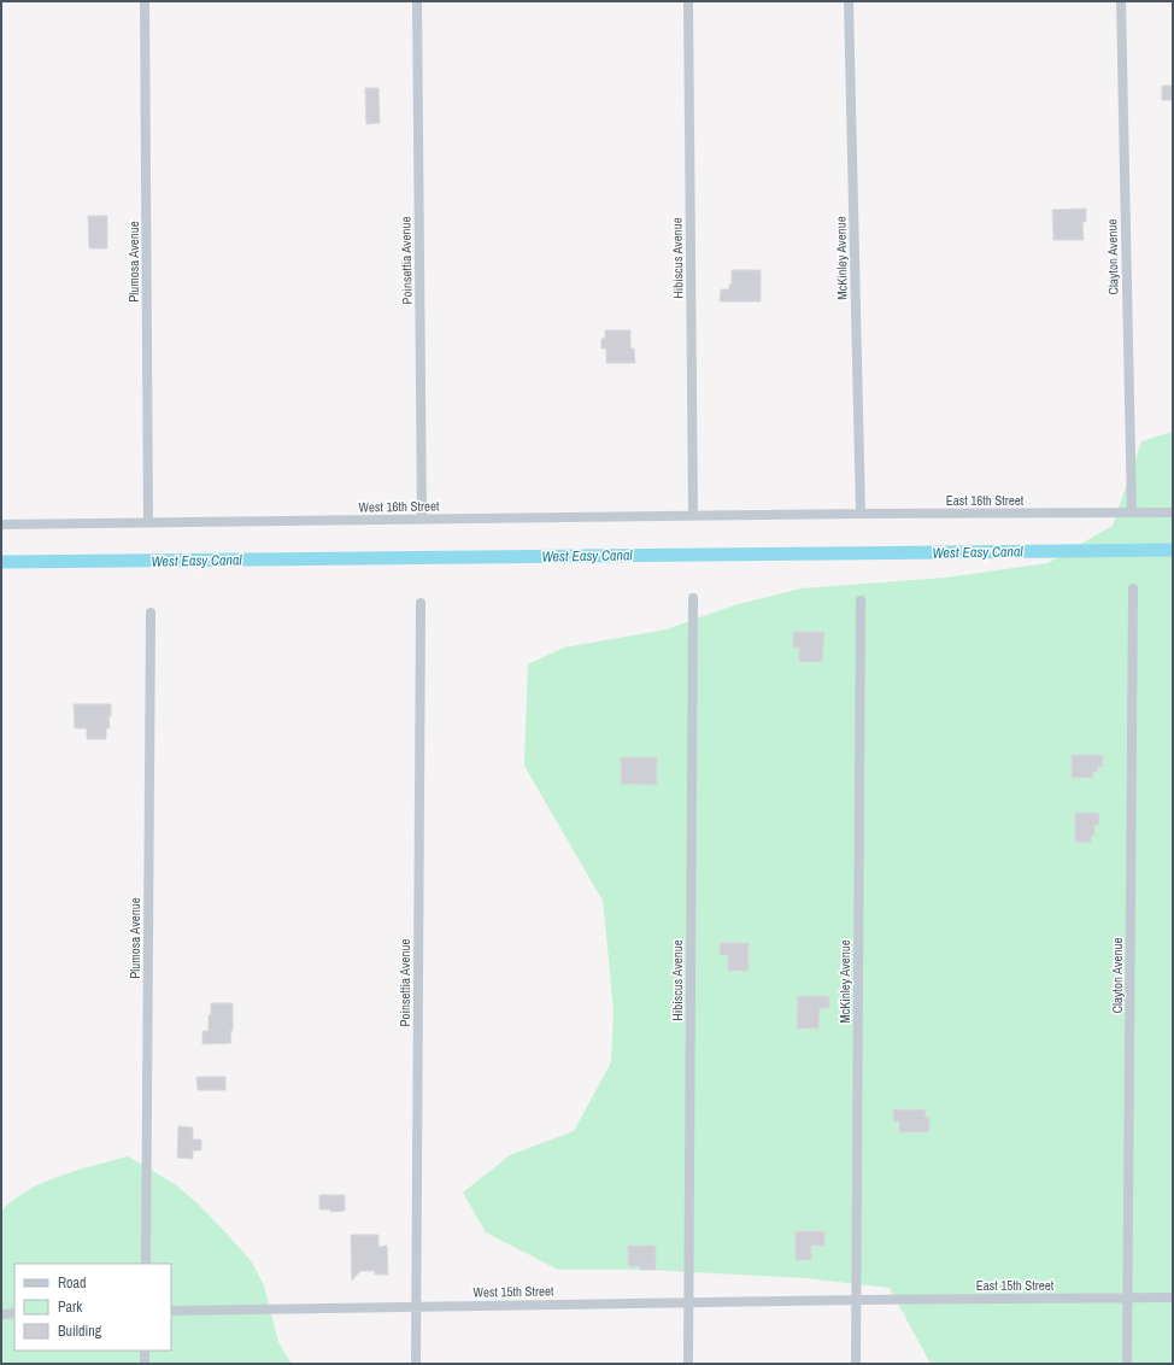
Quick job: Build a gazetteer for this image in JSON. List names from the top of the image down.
{
  "streets": {
    "street": [
      "Clayton Avenue",
      "Hibiscus Avenue",
      "McKinley Avenue",
      "Poinsettia Avenue",
      "Plumosa Avenue",
      "East 16th Street",
      "West 16th Street",
      "East 15th Street",
      "West 15th Street"
    ]
  },
  "crossings": [
    ["Clayton Avenue", "East 16th Street"],
    ["Clayton Avenue", "East 15th Street"],
    ["Hibiscus Avenue", "West 16th Street"],
    ["Hibiscus Avenue", "West 15th Street"],
    ["McKinley Avenue", "East 16th Street"],
    ["McKinley Avenue", "East 15th Street"],
    ["McKinley Avenue", "West 15th Street"],
    ["Poinsettia Avenue", "West 16th Street"],
    ["Poinsettia Avenue", "West 15th Street"],
    ["Plumosa Avenue", "West 16th Street"],
    ["East 16th Street", "West 16th Street"],
    ["East 15th Street", "West 15th Street"]
  ],
  "water": ["West Easy Canal"],
  "legend": ["Road", "Park", "Building"]
}
